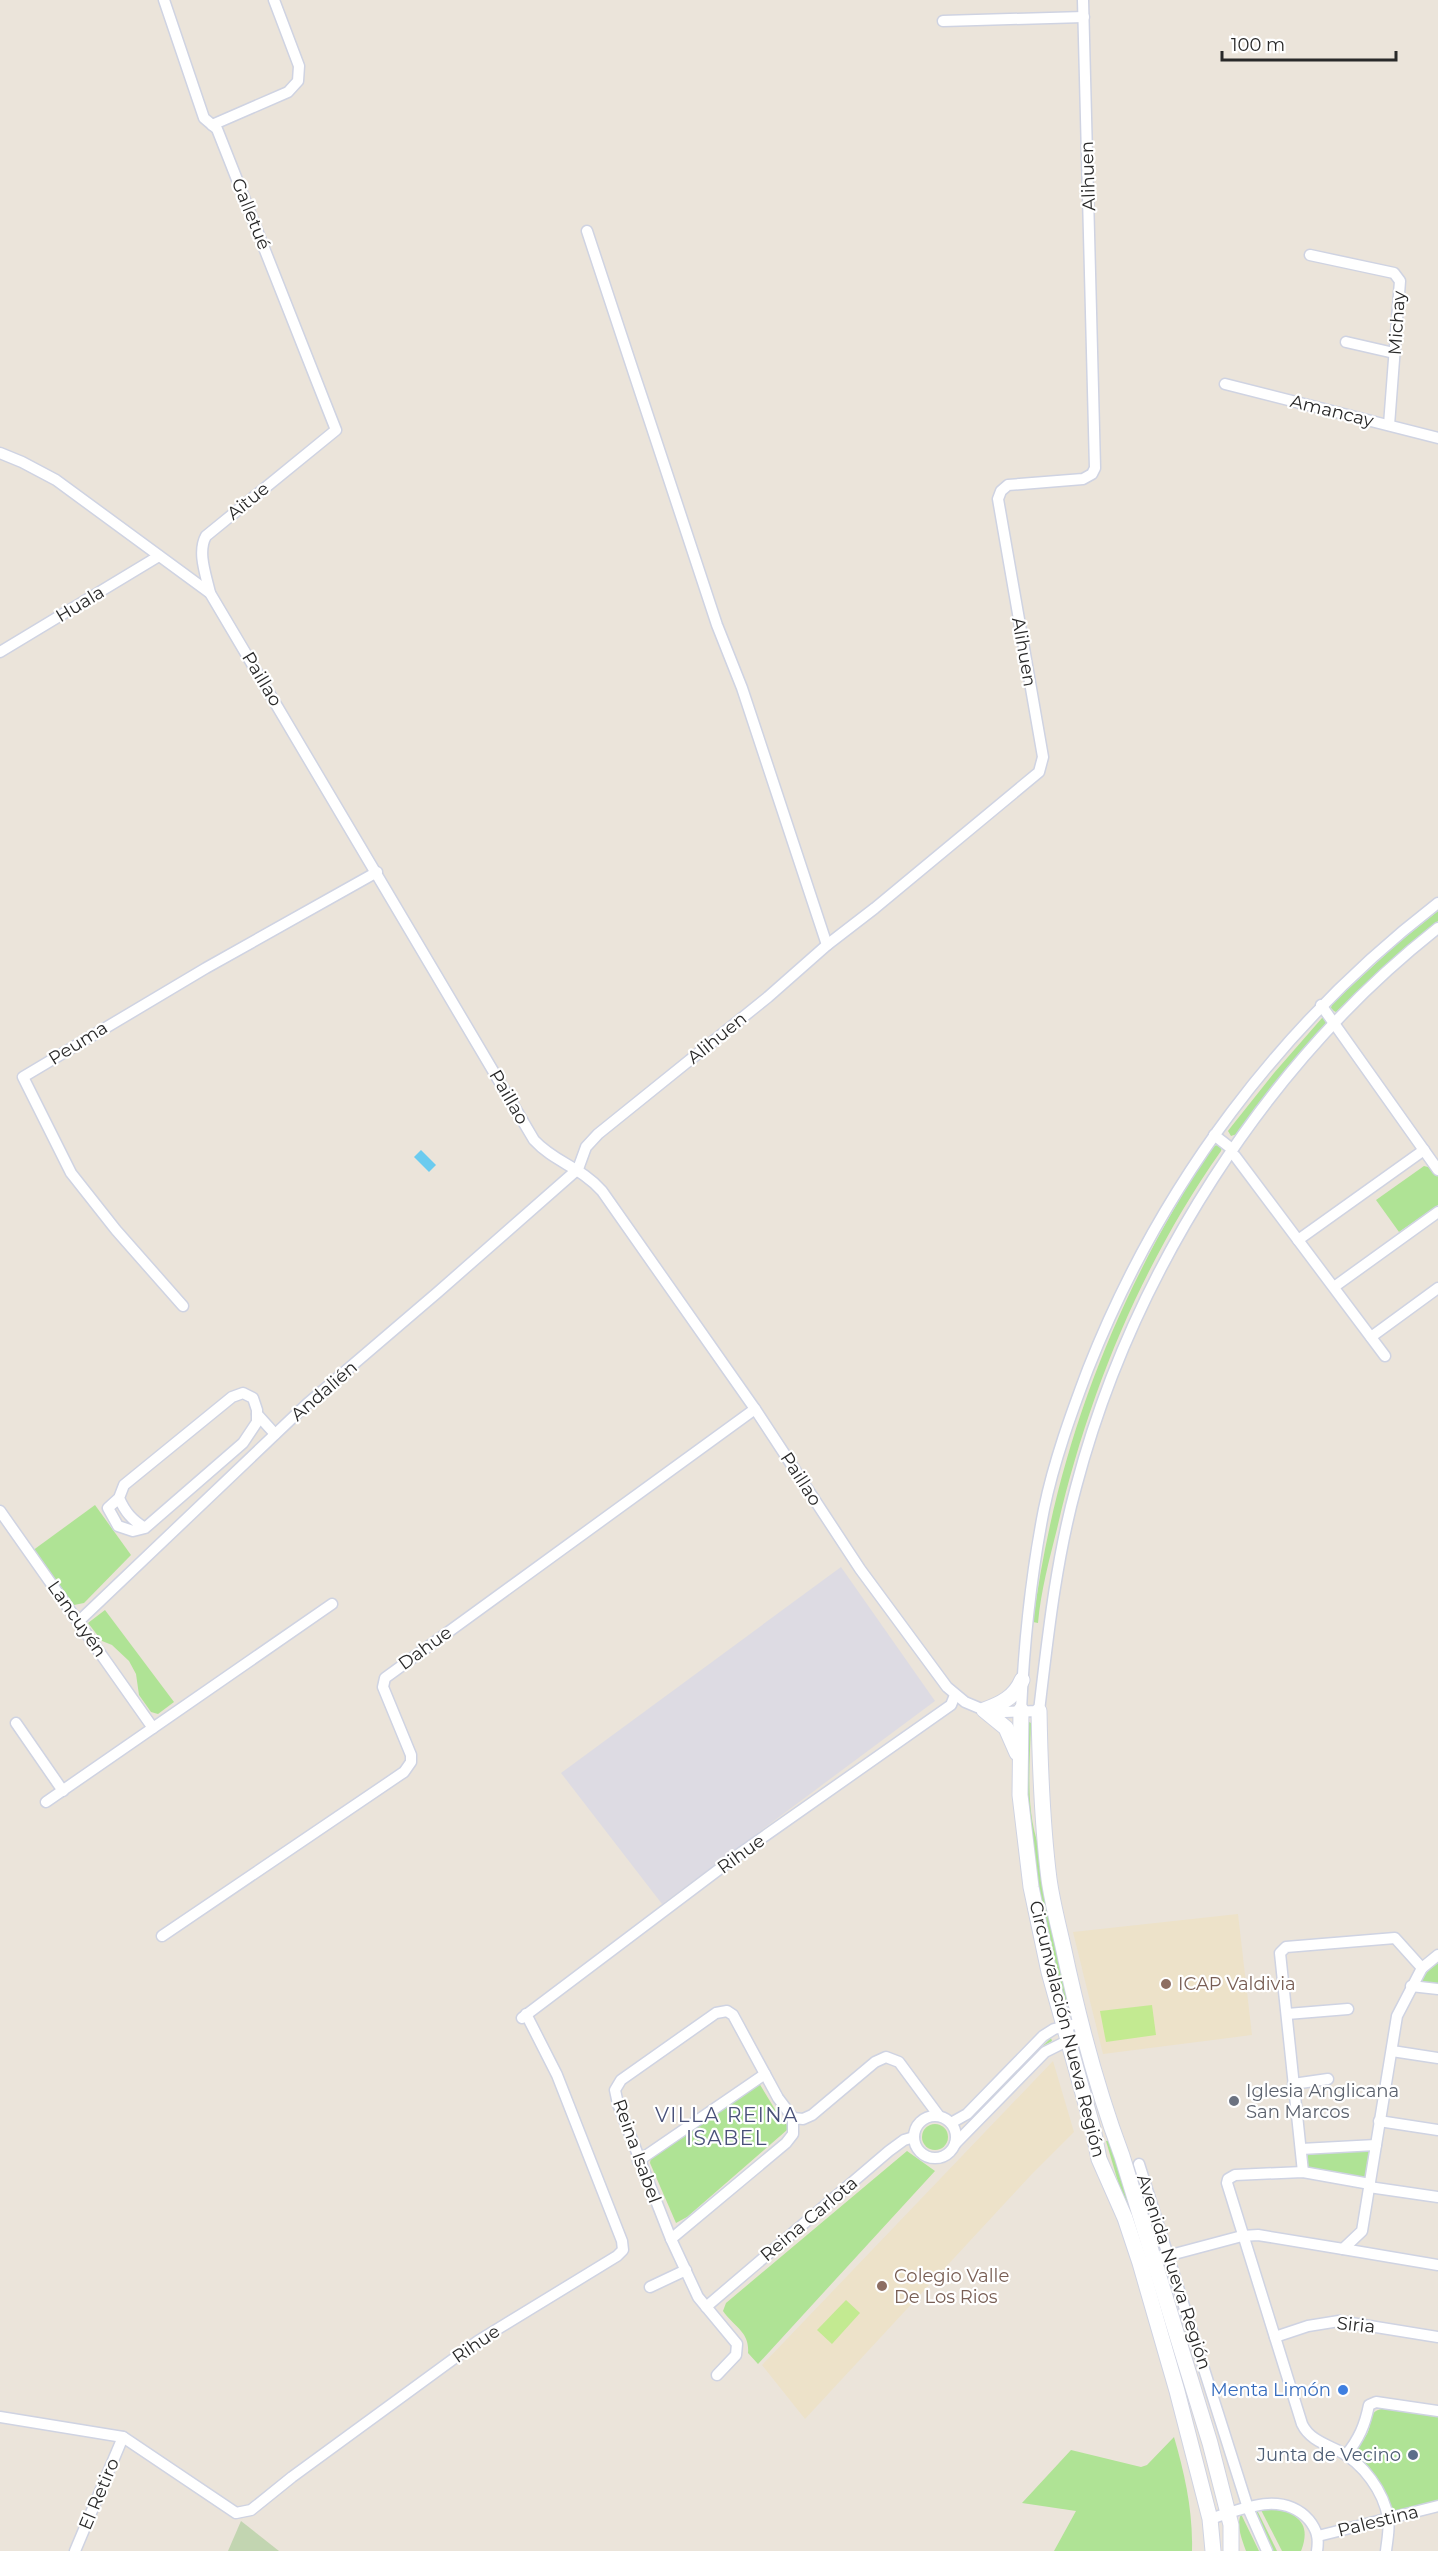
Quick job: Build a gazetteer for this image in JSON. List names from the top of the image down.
{
  "streets": {
    "street": [
      "Alihuen",
      "Galletué",
      "Michay",
      "Amancay",
      "Aitue",
      "Huala",
      "Paillao",
      "Peuma",
      "Andalién",
      "Lancuyén",
      "Dahue",
      "Rihue",
      "Circunvalación Nueva Región",
      "Reina Isabel",
      "Reina Carlota",
      "Avenida Nueva Región",
      "Siria",
      "El Retiro",
      "Palestina"
    ]
  },
  "crossings": [
    ["Alihuen", "Paillao"],
    ["Alihuen", "Andalién"],
    ["Galletué", "Aitue"],
    ["Michay", "Amancay"],
    ["Aitue", "Paillao"],
    ["Huala", "Paillao"],
    ["Paillao", "Peuma"],
    ["Paillao", "Andalién"],
    ["Paillao", "Dahue"],
    ["Paillao", "Rihue"],
    ["Paillao", "Circunvalación Nueva Región"],
    ["Andalién", "Lancuyén"],
    ["Rihue", "El Retiro"],
    ["Reina Isabel", "Reina Carlota"]
  ],
  "districts": ["VILLA REINA ISABEL"],
  "places": [
    "ICAP Valdivia",
    "Iglesia Anglicana San Marcos",
    "Colegio Valle De Los Rios",
    "Menta Limón",
    "Junta de Vecino"
  ],
  "scale_bar": "100 m"
}
